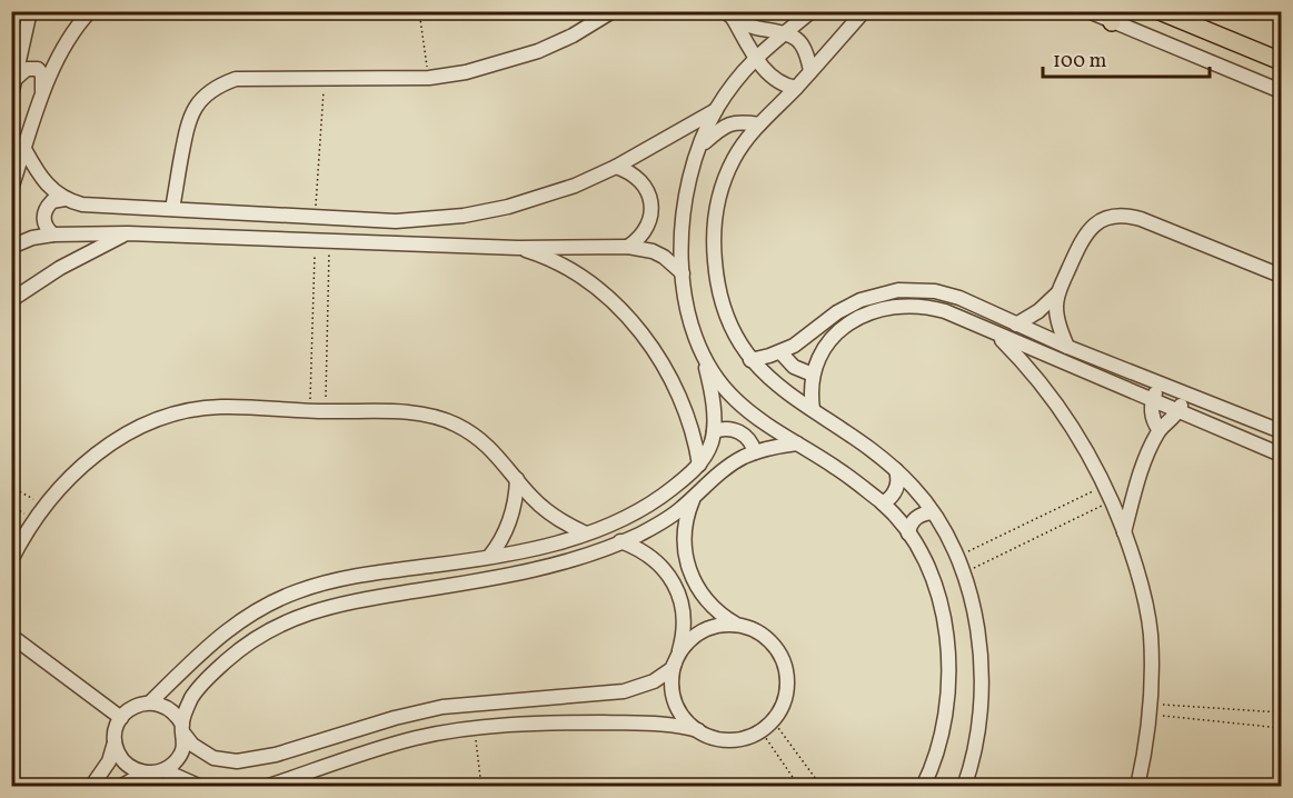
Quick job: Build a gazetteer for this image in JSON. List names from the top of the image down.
{
  "scale_bar": "100 m"
}
